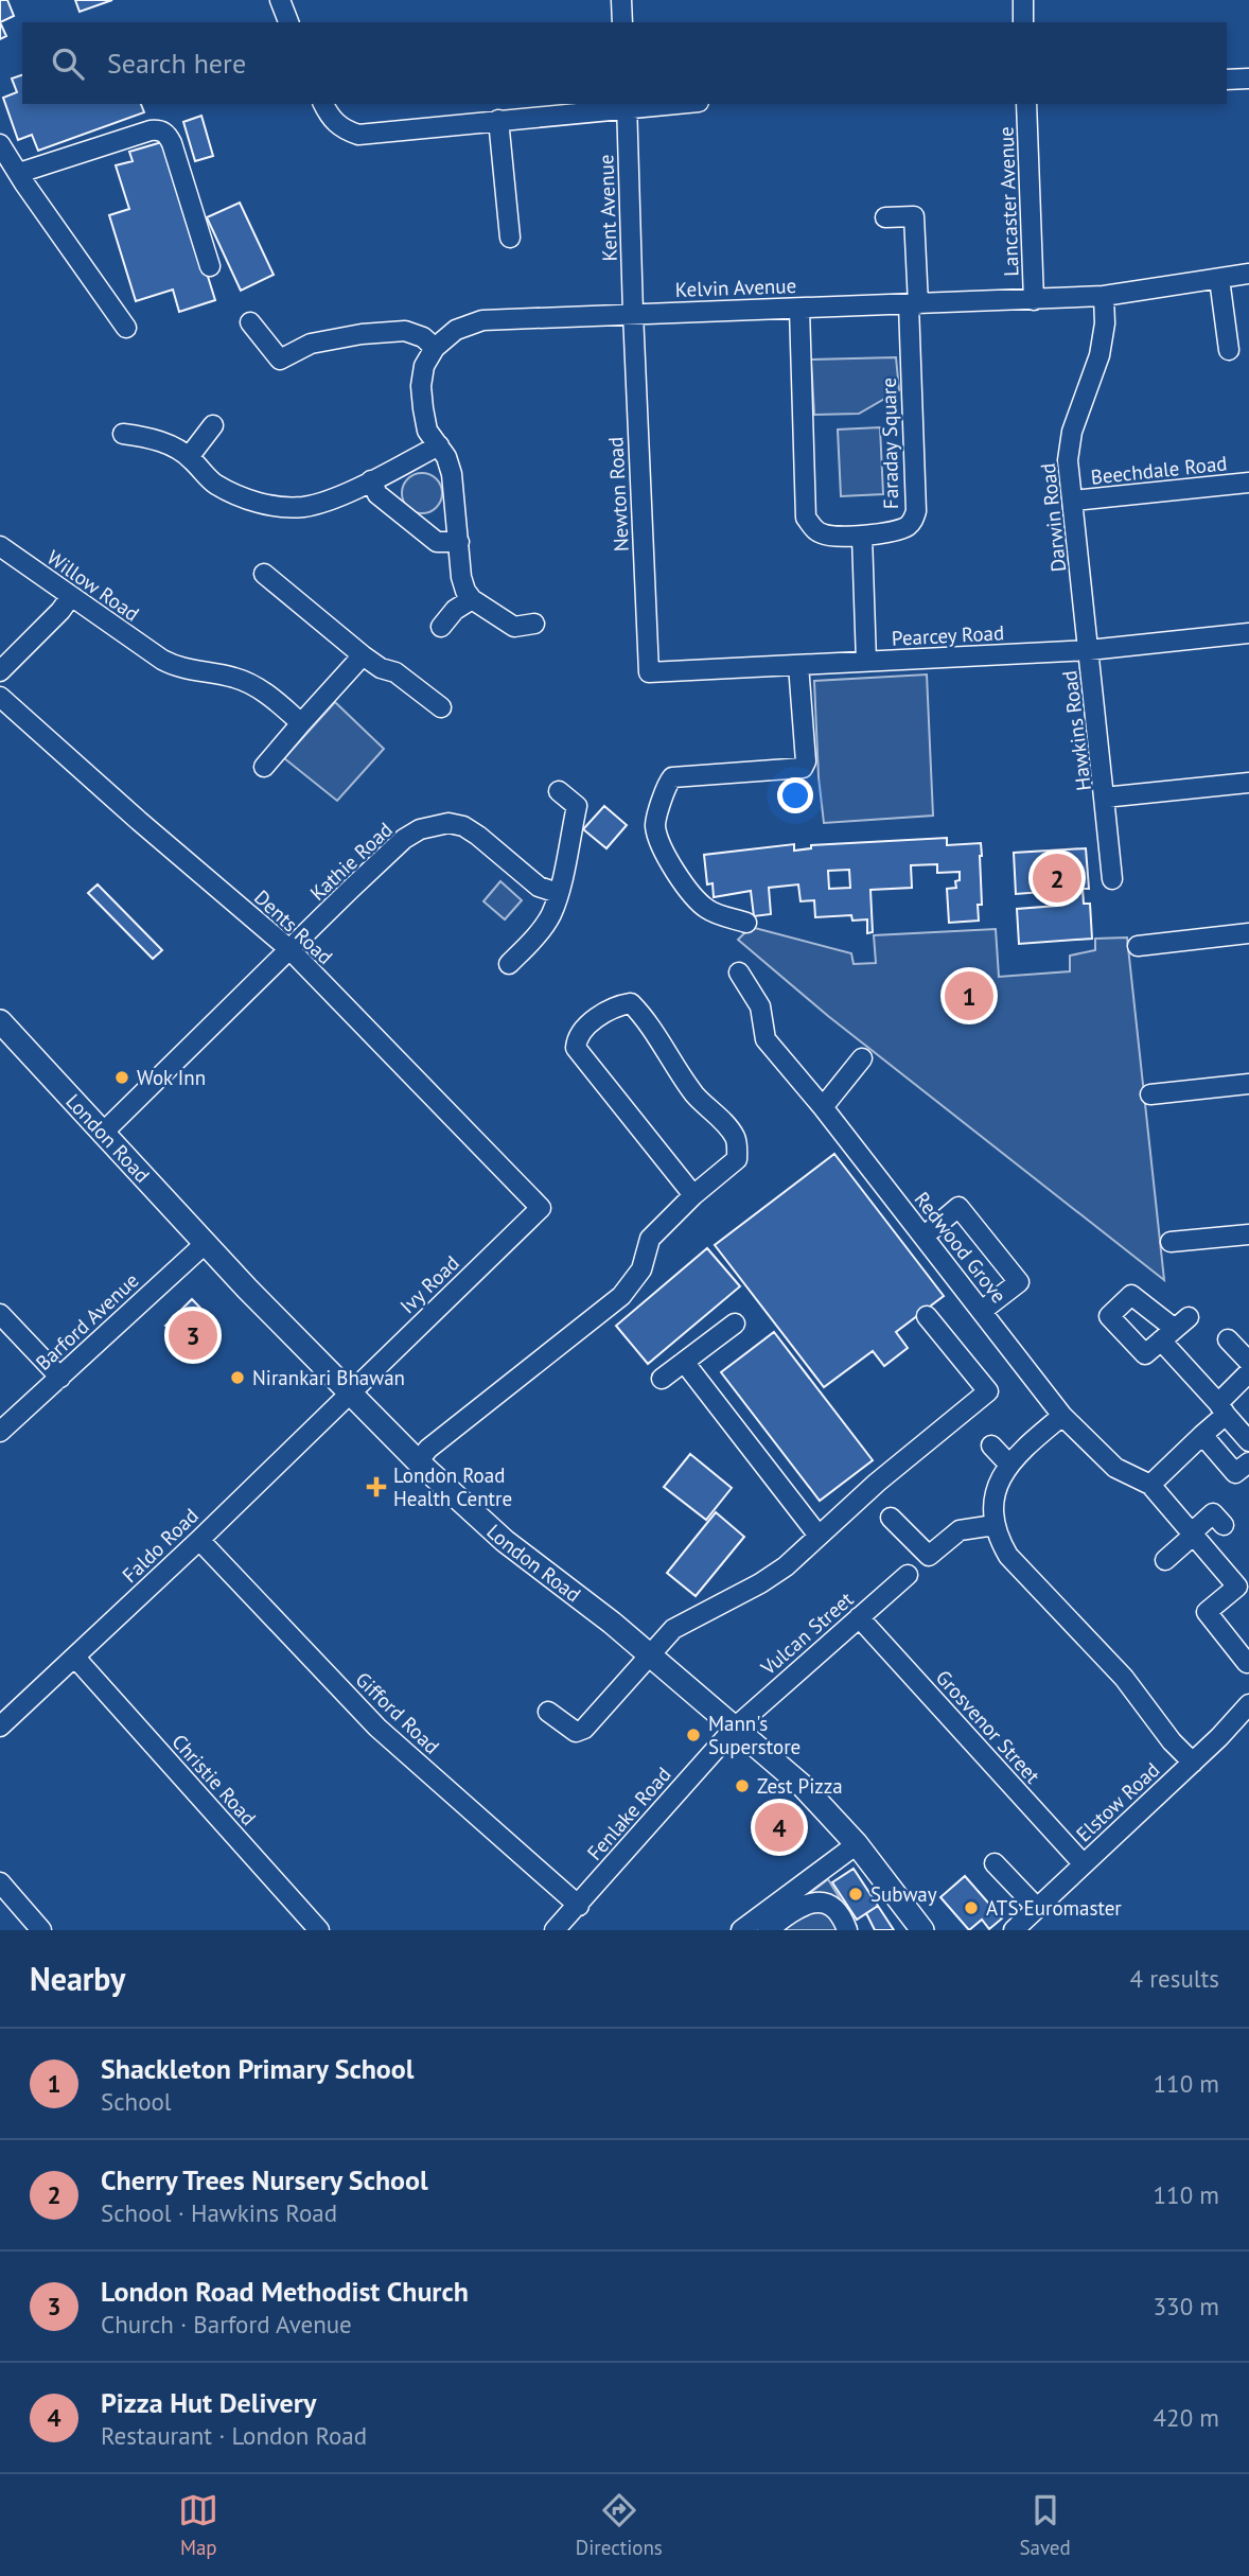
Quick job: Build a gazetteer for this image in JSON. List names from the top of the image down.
{
  "streets": {
    "main road": ["London Road"],
    "street": [
      "Lancaster Avenue",
      "Kent Avenue",
      "Kelvin Avenue",
      "Faraday Square",
      "Beechdale Road",
      "Newton Road",
      "Darwin Road",
      "Willow Road",
      "Pearcey Road",
      "Hawkins Road",
      "Kathie Road",
      "Dents Road",
      "Redwood Grove",
      "Ivy Road",
      "Barford Avenue",
      "Faldo Road",
      "Vulcan Street",
      "Gifford Road",
      "Grosvenor Street",
      "Christie Road",
      "Elstow Road",
      "Fenlake Road"
    ]
  },
  "crossings": [
    ["Lancaster Avenue", "Kelvin Avenue"],
    ["Kent Avenue", "Kelvin Avenue"],
    ["Kent Avenue", "Newton Road"],
    ["Kelvin Avenue", "Faraday Square"],
    ["Kelvin Avenue", "Newton Road"],
    ["Kelvin Avenue", "Darwin Road"],
    ["Beechdale Road", "Darwin Road"],
    ["Newton Road", "Pearcey Road"],
    ["Darwin Road", "Pearcey Road"],
    ["Darwin Road", "Hawkins Road"],
    ["Pearcey Road", "Hawkins Road"],
    ["Kathie Road", "Dents Road"],
    ["Kathie Road", "London Road"],
    ["Dents Road", "Ivy Road"],
    ["London Road", "Ivy Road"],
    ["London Road", "Barford Avenue"],
    ["London Road", "Faldo Road"],
    ["London Road", "Vulcan Street"],
    ["London Road", "Fenlake Road"],
    ["Ivy Road", "Faldo Road"],
    ["Faldo Road", "Gifford Road"],
    ["Faldo Road", "Christie Road"],
    ["Vulcan Street", "Grosvenor Street"],
    ["Vulcan Street", "Fenlake Road"],
    ["Gifford Road", "Fenlake Road"],
    ["Grosvenor Street", "Elstow Road"]
  ],
  "places": {
    "other": [
      "Wok Inn",
      "Nirankari Bhawan",
      "Mann's Superstore",
      "Zest Pizza",
      "Subway",
      "ATS Euromaster"
    ],
    "health": ["London Road Health Centre"]
  },
  "page": {
    "search": "Search here",
    "pins": [
      "2",
      "1",
      "3",
      "4"
    ],
    "heading": ["Nearby", "4 results"],
    "list": [
      {
        "mark": "1",
        "name": "Shackleton Primary School",
        "note": "School",
        "value": "110 m"
      },
      {
        "mark": "2",
        "name": "Cherry Trees Nursery School",
        "note": "School · Hawkins Road",
        "value": "110 m"
      },
      {
        "mark": "3",
        "name": "London Road Methodist Church",
        "note": "Church · Barford Avenue",
        "value": "330 m"
      },
      {
        "mark": "4",
        "name": "Pizza Hut Delivery",
        "note": "Restaurant · London Road",
        "value": "420 m"
      }
    ],
    "nav": ["Map", "Directions", "Saved"]
  }
}
